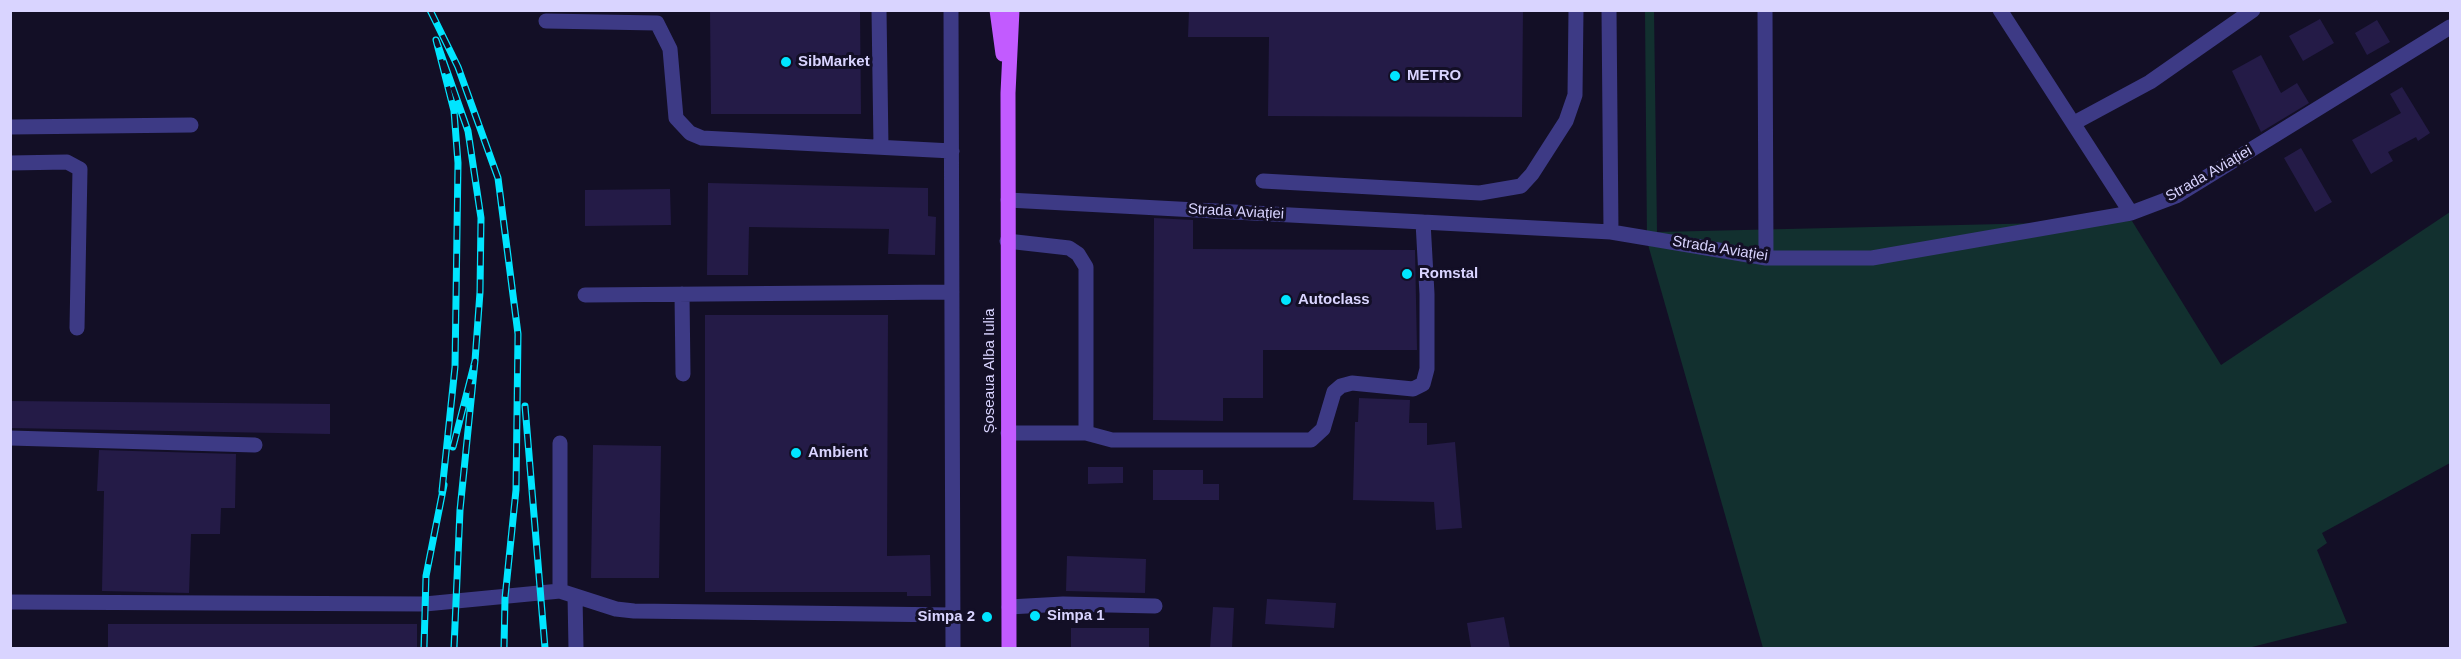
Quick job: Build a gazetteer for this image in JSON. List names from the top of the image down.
{
  "streets": {
    "main road": ["Șoseaua Alba Iulia"],
    "street": ["Strada Aviației"]
  },
  "crossings": [
    ["Strada Aviației", "Șoseaua Alba Iulia"]
  ],
  "places": [
    "SibMarket",
    "METRO",
    "Romstal",
    "Autoclass",
    "Ambient",
    "Simpa 1",
    "Simpa 2"
  ]
}
